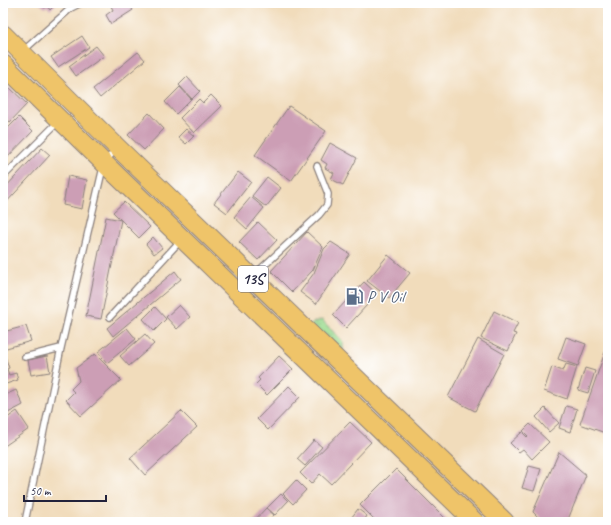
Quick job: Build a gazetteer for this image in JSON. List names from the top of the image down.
{
  "streets": {
    "highway": ["13S"]
  },
  "places": {
    "fuel station": ["P V Oil"]
  },
  "scale_bar": "50 m"
}
